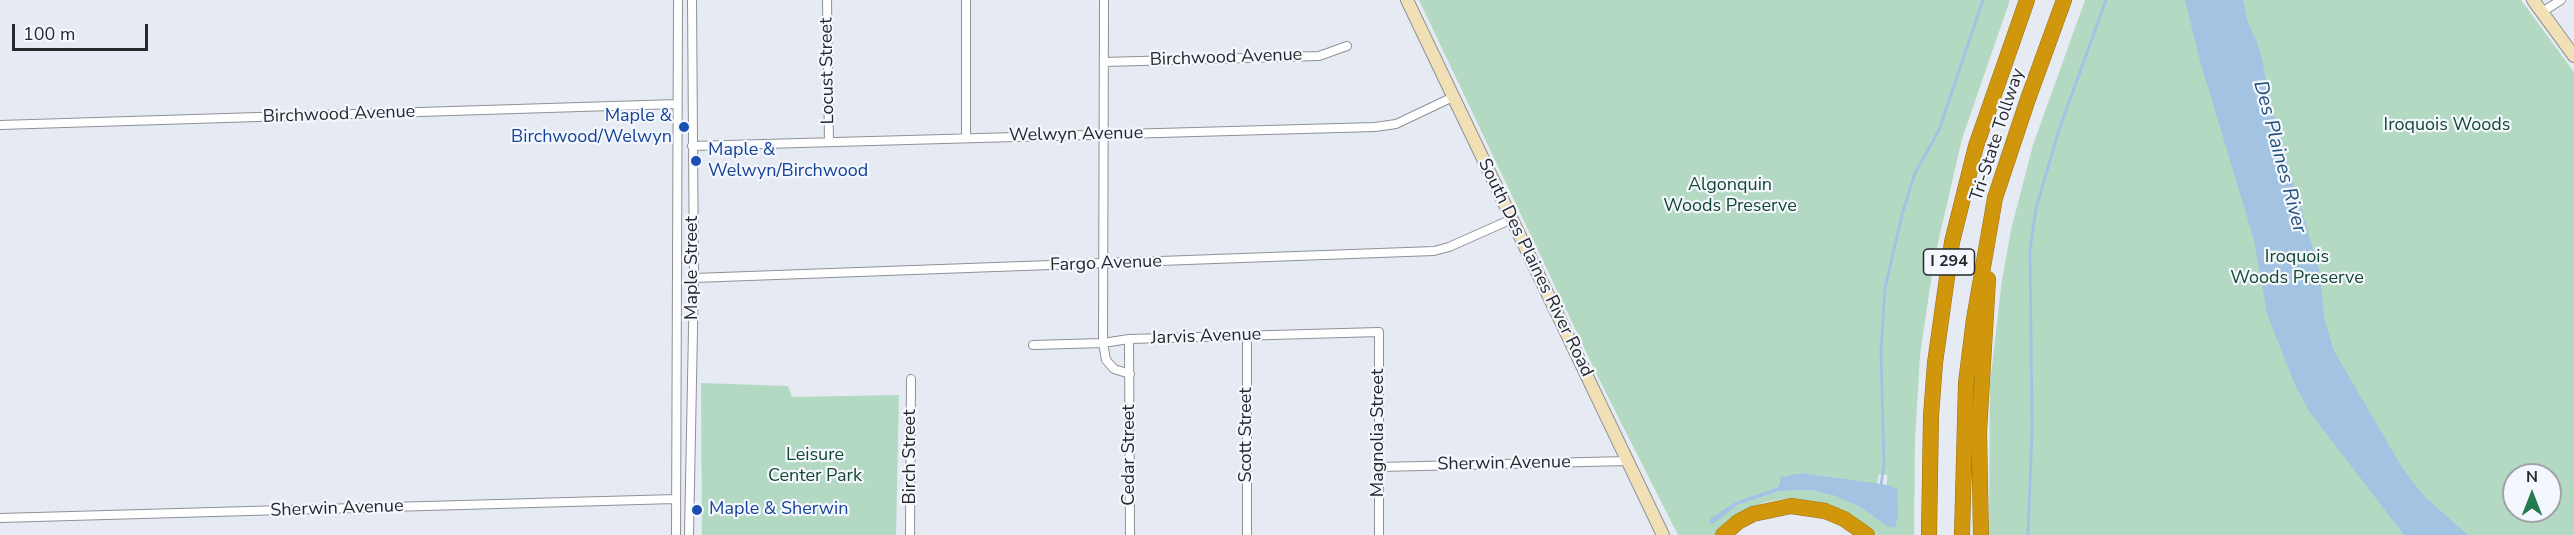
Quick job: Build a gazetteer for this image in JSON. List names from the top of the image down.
{
  "streets": {
    "highway": ["Tri-State Tollway", "I 294"],
    "main road": ["South Des Plaines River Road"],
    "street": [
      "Birchwood Avenue",
      "Locust Street",
      "Welwyn Avenue",
      "Fargo Avenue",
      "Maple Street",
      "Jarvis Avenue",
      "Magnolia Street",
      "Scott Street",
      "Cedar Street",
      "Birch Street",
      "Sherwin Avenue"
    ]
  },
  "crossings": [
    ["Birchwood Avenue", "Maple Street"],
    ["Locust Street", "Welwyn Avenue"],
    ["Welwyn Avenue", "Maple Street"],
    ["Welwyn Avenue", "South Des Plaines River Road"],
    ["Fargo Avenue", "Maple Street"],
    ["Fargo Avenue", "South Des Plaines River Road"],
    ["Maple Street", "Sherwin Avenue"],
    ["South Des Plaines River Road", "Sherwin Avenue"],
    ["Jarvis Avenue", "Magnolia Street"],
    ["Jarvis Avenue", "Scott Street"],
    ["Jarvis Avenue", "Cedar Street"],
    ["Magnolia Street", "Sherwin Avenue"]
  ],
  "water": ["Des Plaines River"],
  "parks": [
    "Iroquois Woods",
    "Algonquin Woods Preserve",
    "Iroquois Woods Preserve",
    "Leisure Center Park"
  ],
  "places": ["Maple & Birchwood/Welwyn", "Maple & Welwyn/Birchwood", "Maple & Sherwin"],
  "scale_bar": "100 m",
  "north": "top"
}
